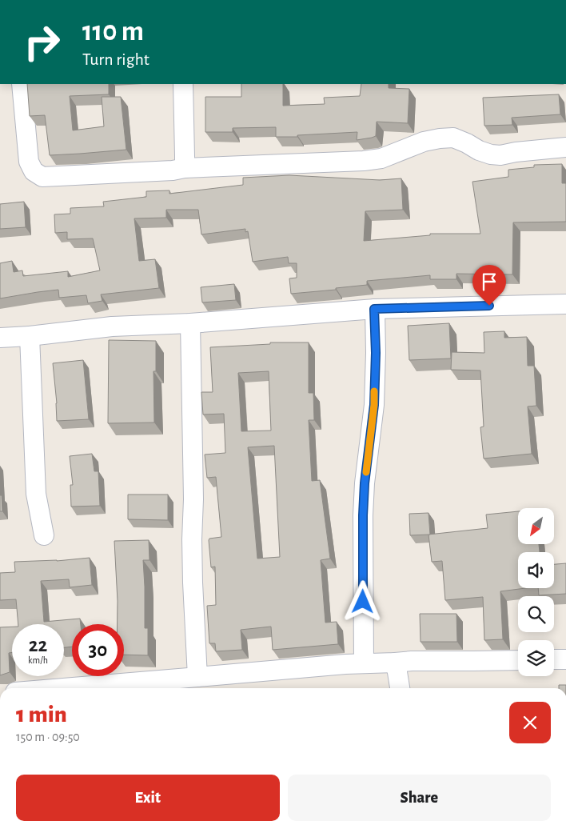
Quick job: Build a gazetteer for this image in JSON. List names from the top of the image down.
{
  "north": "bottom left",
  "page": {
    "turn": ["110 m", "Turn right"],
    "speed": "22 km/h",
    "limit": "30",
    "heading": ["1 min", "150 m · 09:50"],
    "buttons": ["Exit", "Share"]
  }
}
